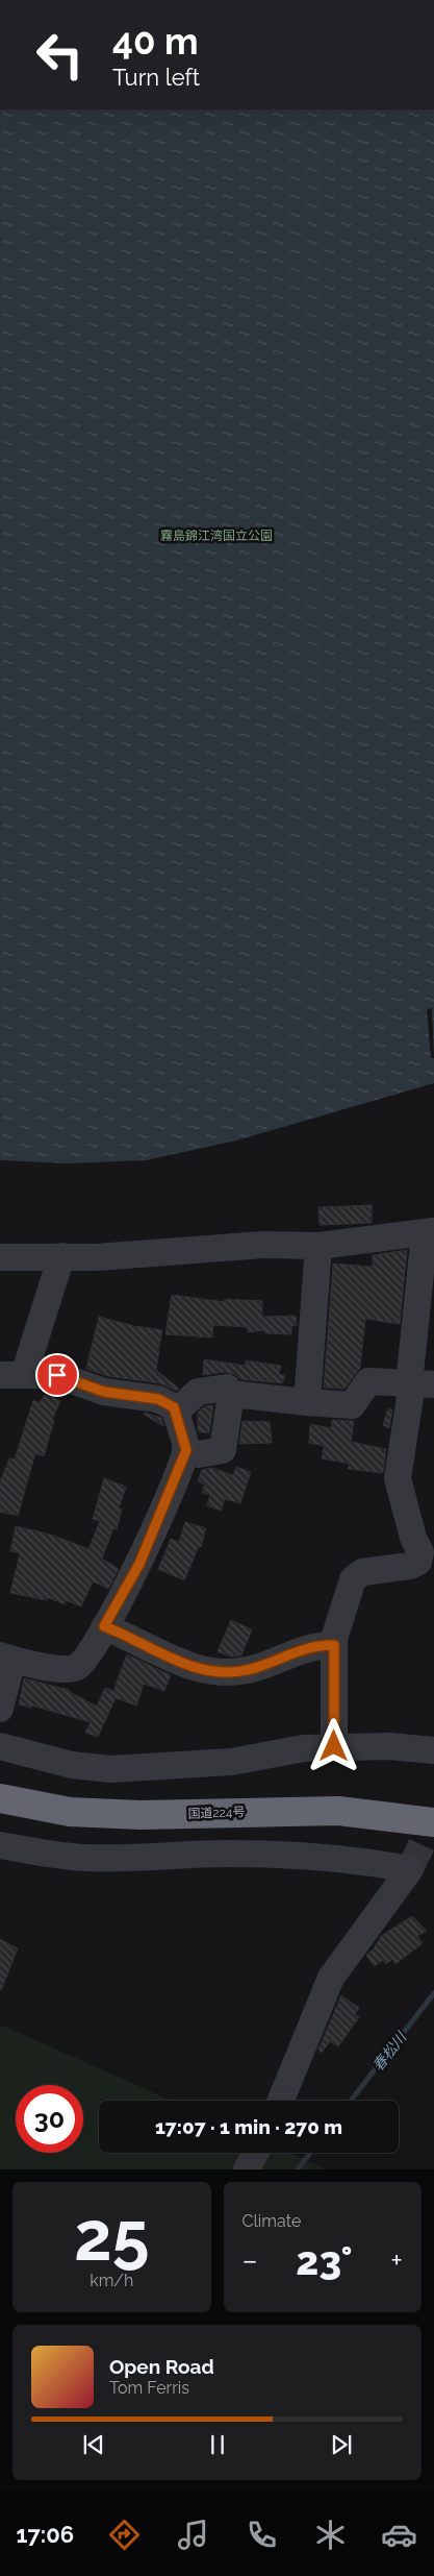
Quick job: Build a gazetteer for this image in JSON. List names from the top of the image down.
{
  "streets": {
    "highway": ["国道224号"]
  },
  "water": ["春松川"],
  "parks": ["霧島錦江湾国立公園"],
  "page": {
    "turn": ["40 m", "Turn left"],
    "limit": "30",
    "trip": "17:07 · 1 min · 270 m",
    "tile": [
      ["25", "km/h"],
      "Climate"
    ],
    "heat": ["−", "23°", "+"],
    "song": ["Open Road", "Tom Ferris"],
    "tabs": "17:06"
  }
}
